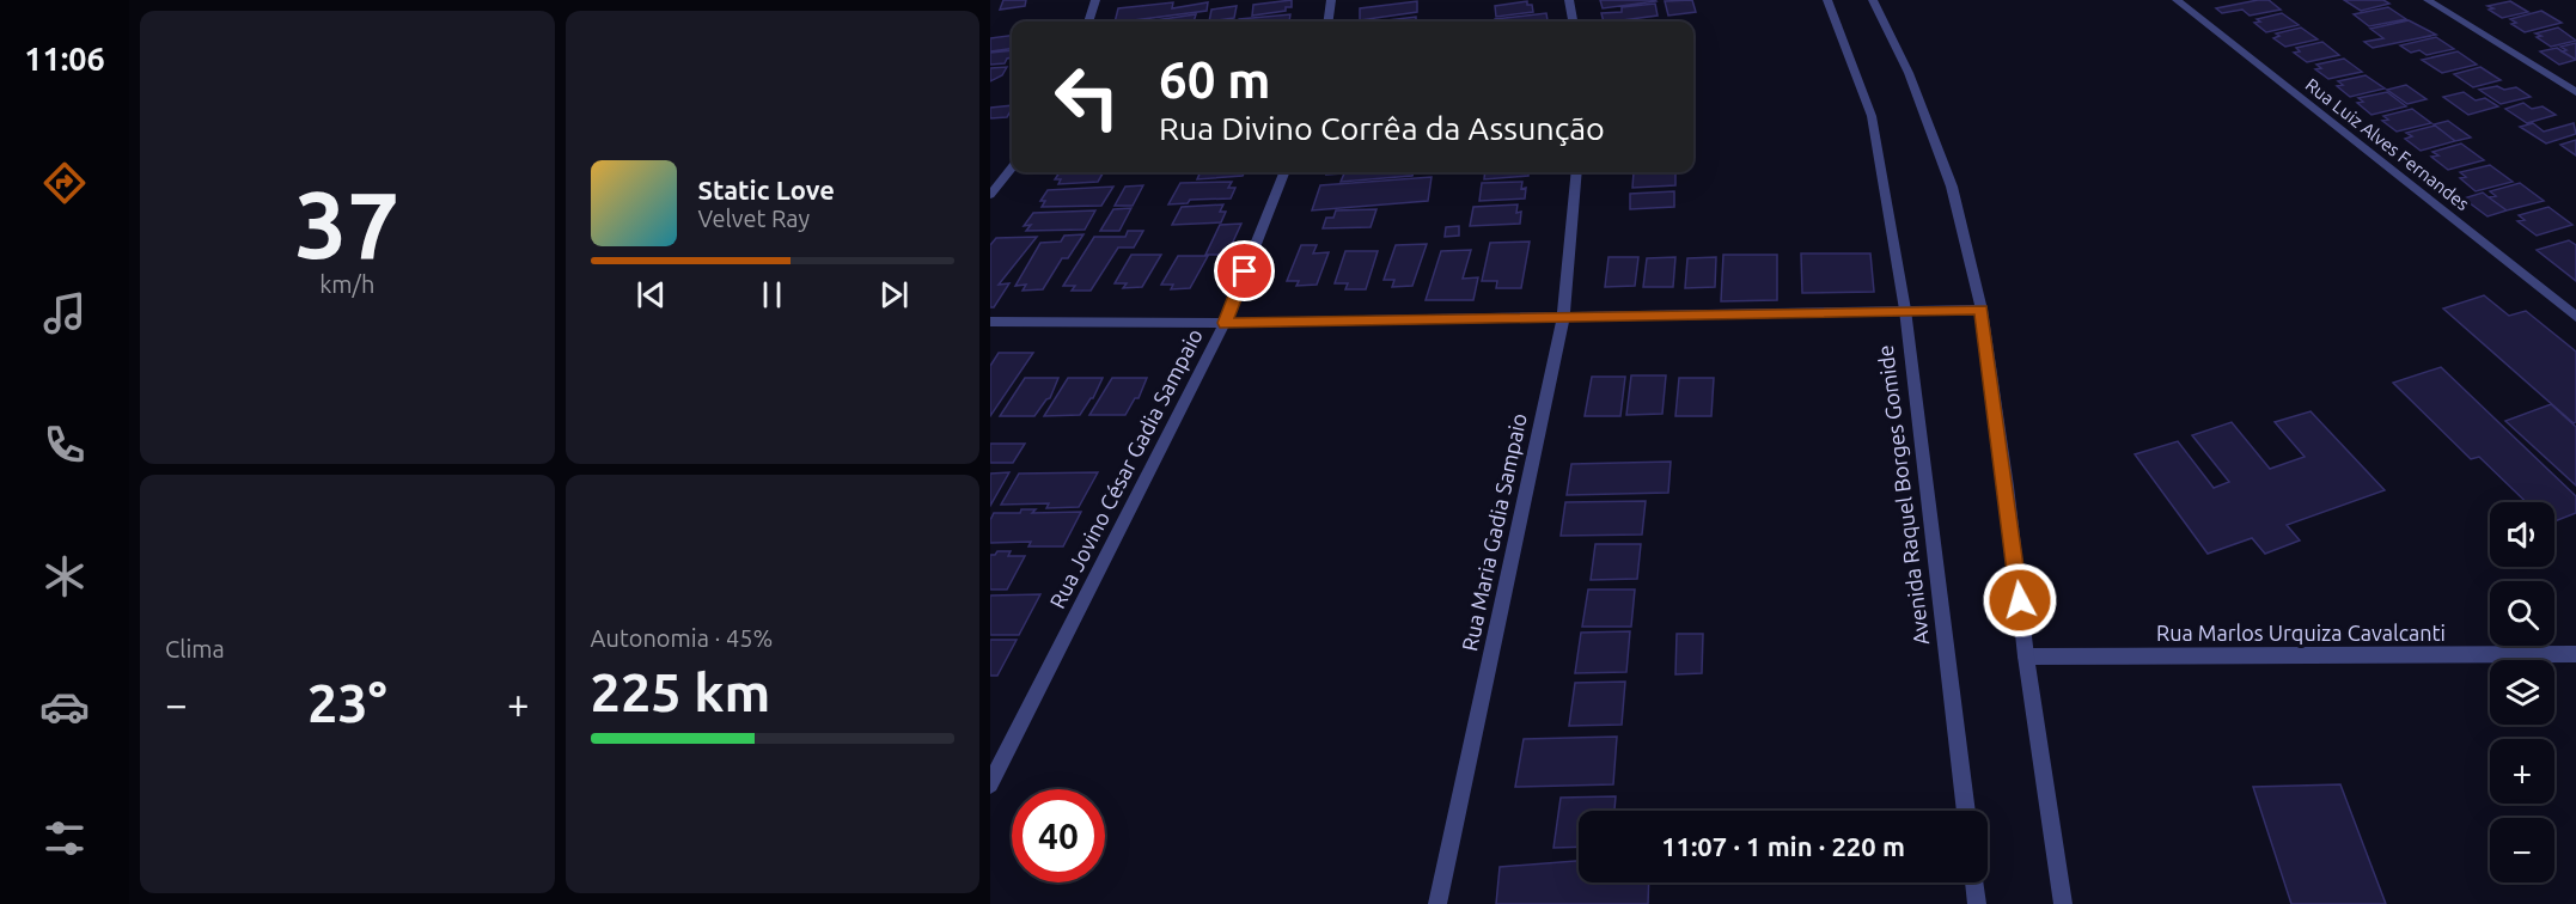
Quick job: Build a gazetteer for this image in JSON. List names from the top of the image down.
{
  "streets": {
    "street": [
      "Rua Luiz Alves Fernandes",
      "Rua Jovino César Gadia Sampaio",
      "Avenida Raquel Borges Gomide",
      "Rua Maria Gadia Sampaio",
      "Rua Marlos Urquiza Cavalcanti"
    ]
  },
  "page": {
    "tabs": "11:06",
    "tile": [
      ["37", "km/h"],
      "Clima",
      ["Autonomia · 45%", "225 km"]
    ],
    "turn": ["60 m", "Rua Divino Corrêa da Assunção"],
    "song": ["Static Love", "Velvet Ray"],
    "map_buttons": ["+", "−"],
    "heat": ["−", "23°", "+"],
    "limit": "40",
    "trip": "11:07 · 1 min · 220 m"
  }
}
